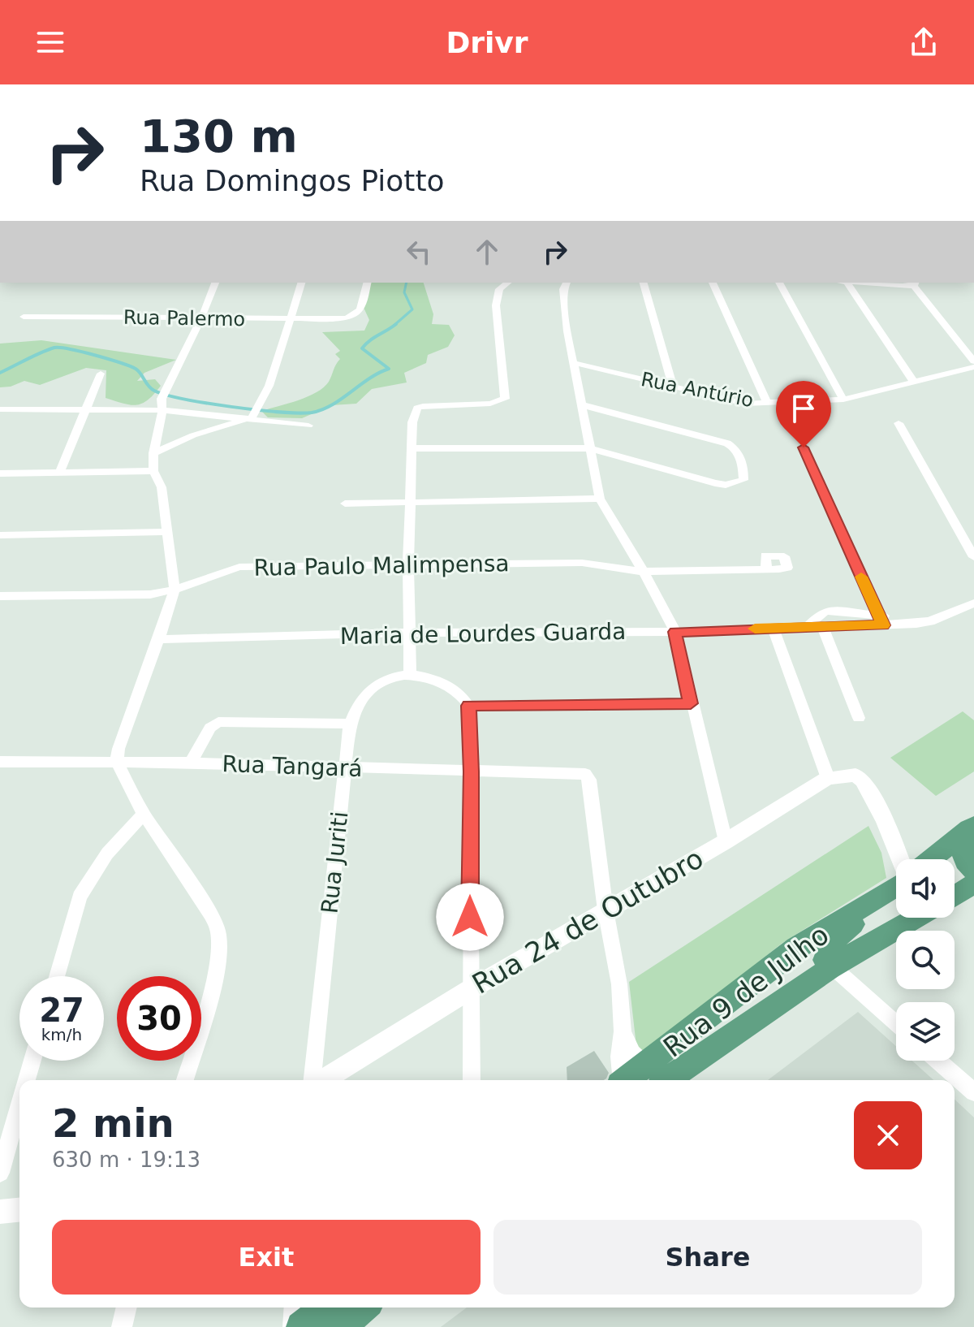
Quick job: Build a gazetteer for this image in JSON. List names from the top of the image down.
{
  "streets": {
    "main road": ["Rua 9 de Julho"],
    "street": [
      "Rua Palermo",
      "Rua Antúrio",
      "Rua Paulo Malimpensa",
      "Maria de Lourdes Guarda",
      "Rua Tangará",
      "Rua Juriti",
      "Rua 24 de Outubro"
    ]
  },
  "crossings": [
    ["Rua Tangará", "Rua Juriti"],
    ["Rua Tangará", "Rua 24 de Outubro"]
  ],
  "page": {
    "header": "Drivr",
    "turn": ["130 m", "Rua Domingos Piotto"],
    "speed": "27 km/h",
    "limit": "30",
    "heading": ["2 min", "630 m · 19:13"],
    "buttons": ["Exit", "Share"]
  }
}
